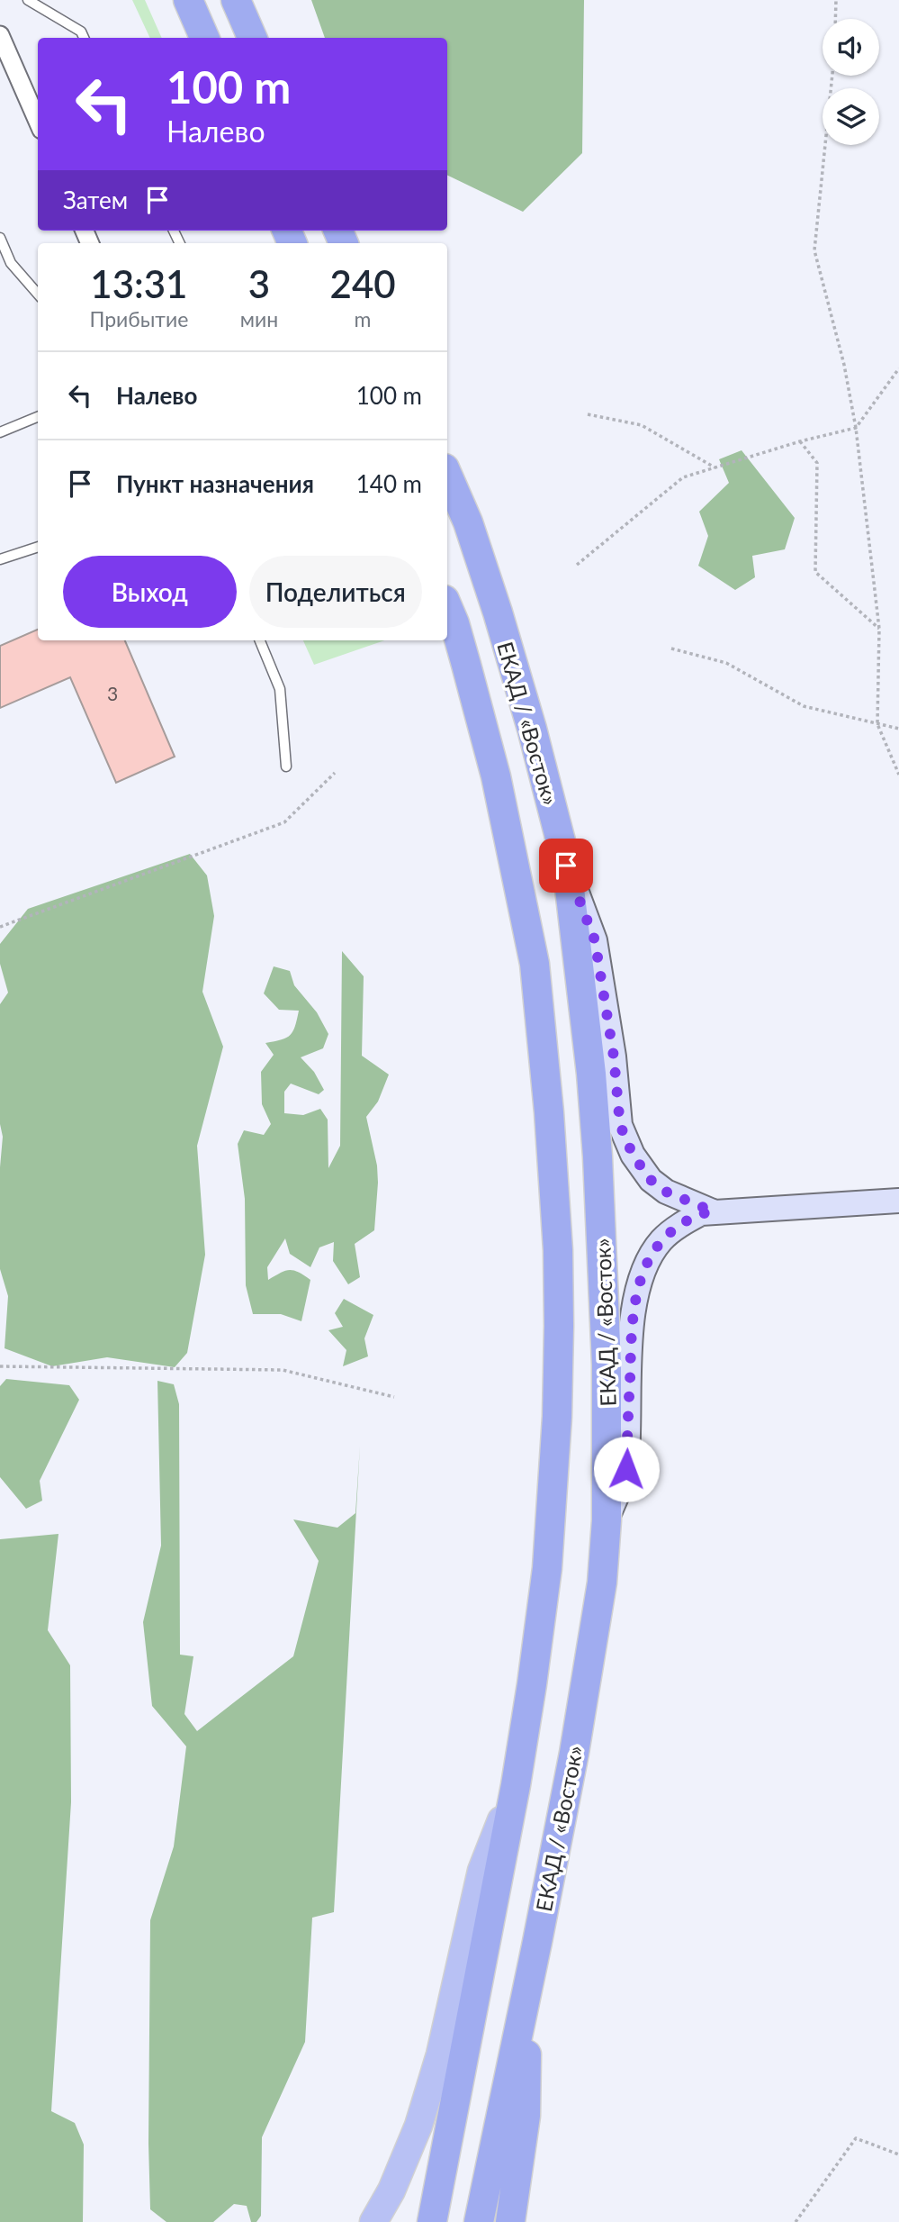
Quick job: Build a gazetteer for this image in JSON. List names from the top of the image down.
{
  "streets": {
    "highway": ["ЕКАД / «Восток»"]
  },
  "house_numbers": ["3"],
  "page": {
    "turn": ["100 m", "Налево"],
    "then": "Затем",
    "eta": [
      "13:31",
      "Прибытие",
      "3",
      "мин",
      "240",
      "m"
    ],
    "list": [
      {
        "name": "Налево",
        "value": "100 m"
      },
      {
        "name": "Пункт назначения",
        "value": "140 m"
      }
    ],
    "buttons": ["Выход", "Поделиться"]
  }
}
